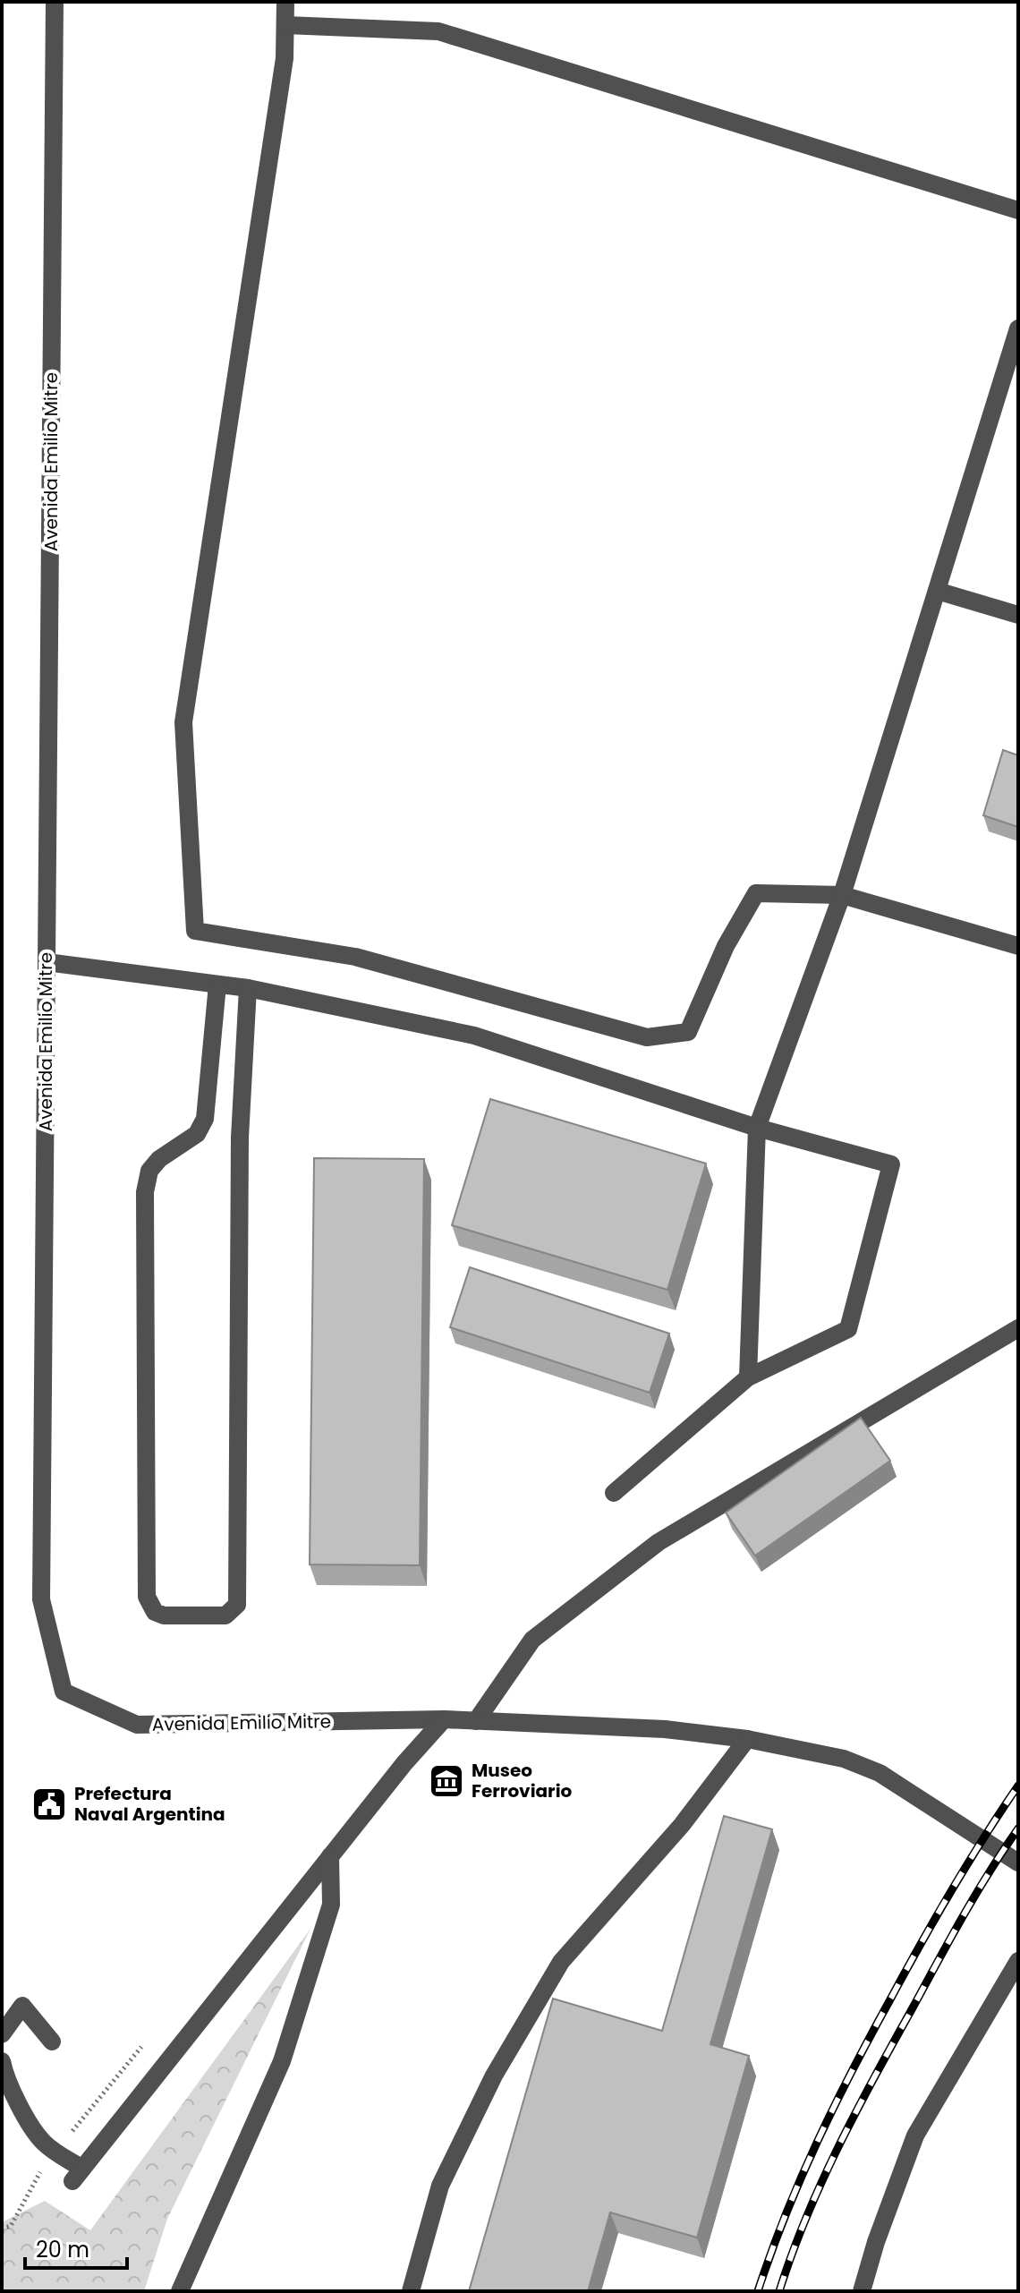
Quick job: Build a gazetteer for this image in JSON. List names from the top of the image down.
{
  "streets": {
    "street": ["Avenida Emilio Mitre"]
  },
  "places": {
    "museum": ["Museo Ferroviario"],
    "public building": ["Prefectura Naval Argentina"]
  },
  "scale_bar": "20 m"
}
